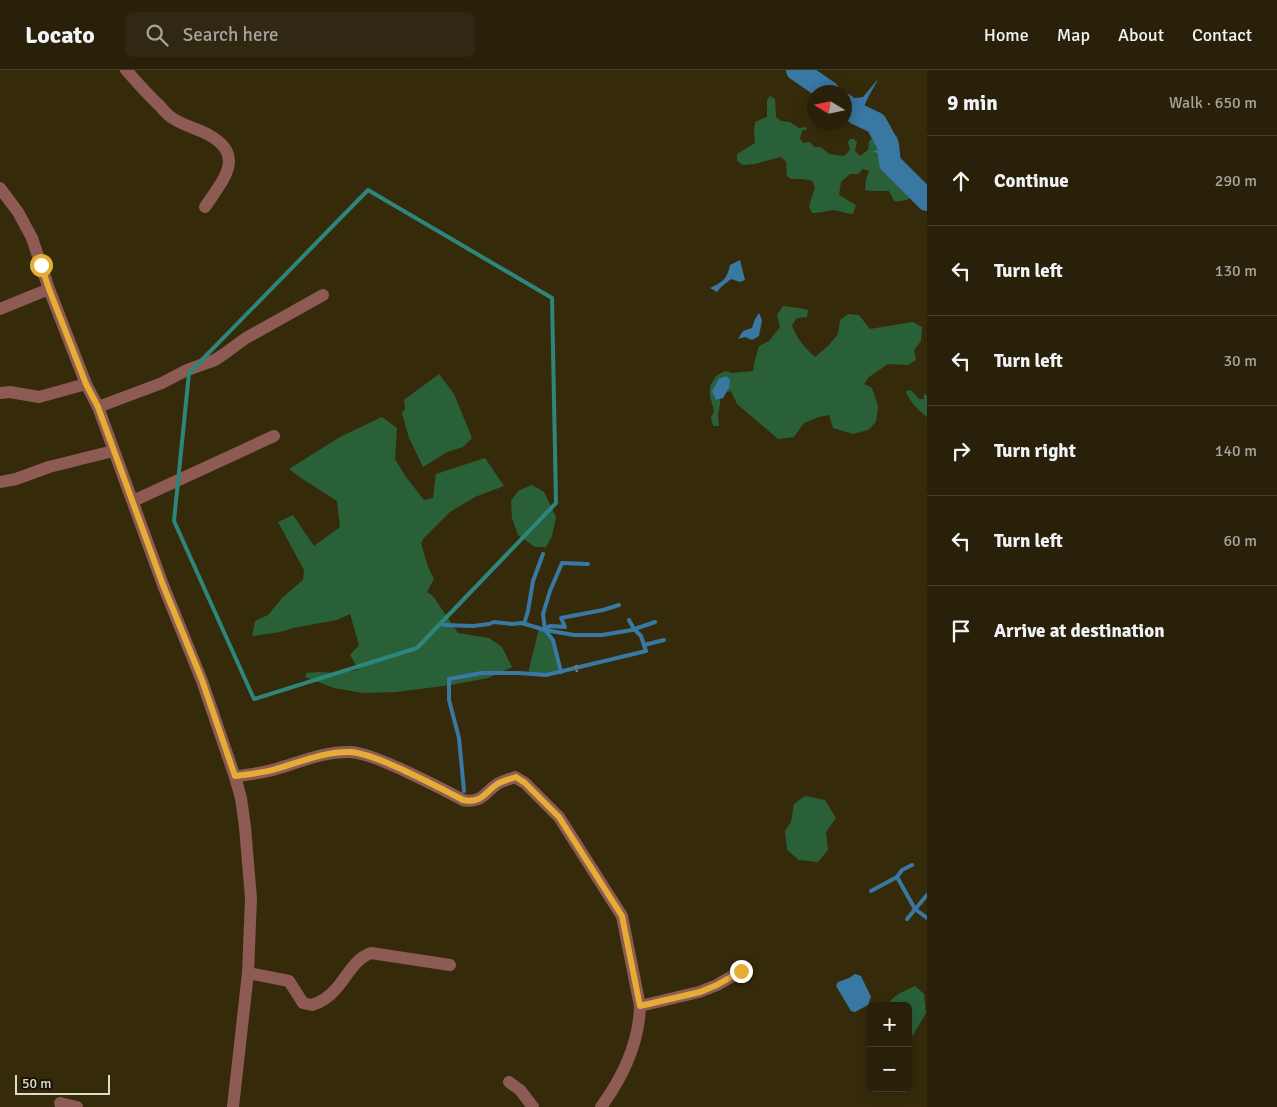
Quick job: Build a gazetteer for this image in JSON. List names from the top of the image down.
{
  "scale_bar": "50 m",
  "north": "left",
  "page": {
    "header": "Locato",
    "search": "Search here",
    "nav": [
      "Home",
      "Map",
      "About",
      "Contact"
    ],
    "heading": ["9 min", "Walk · 650 m"],
    "list": [
      ["Continue", "290 m"],
      ["Turn left", "130 m"],
      ["Turn left", "30 m"],
      ["Turn right", "140 m"],
      ["Turn left", "60 m"],
      "Arrive at destination"
    ],
    "map_buttons": ["+", "−"],
    "scale": "50 m"
  }
}
